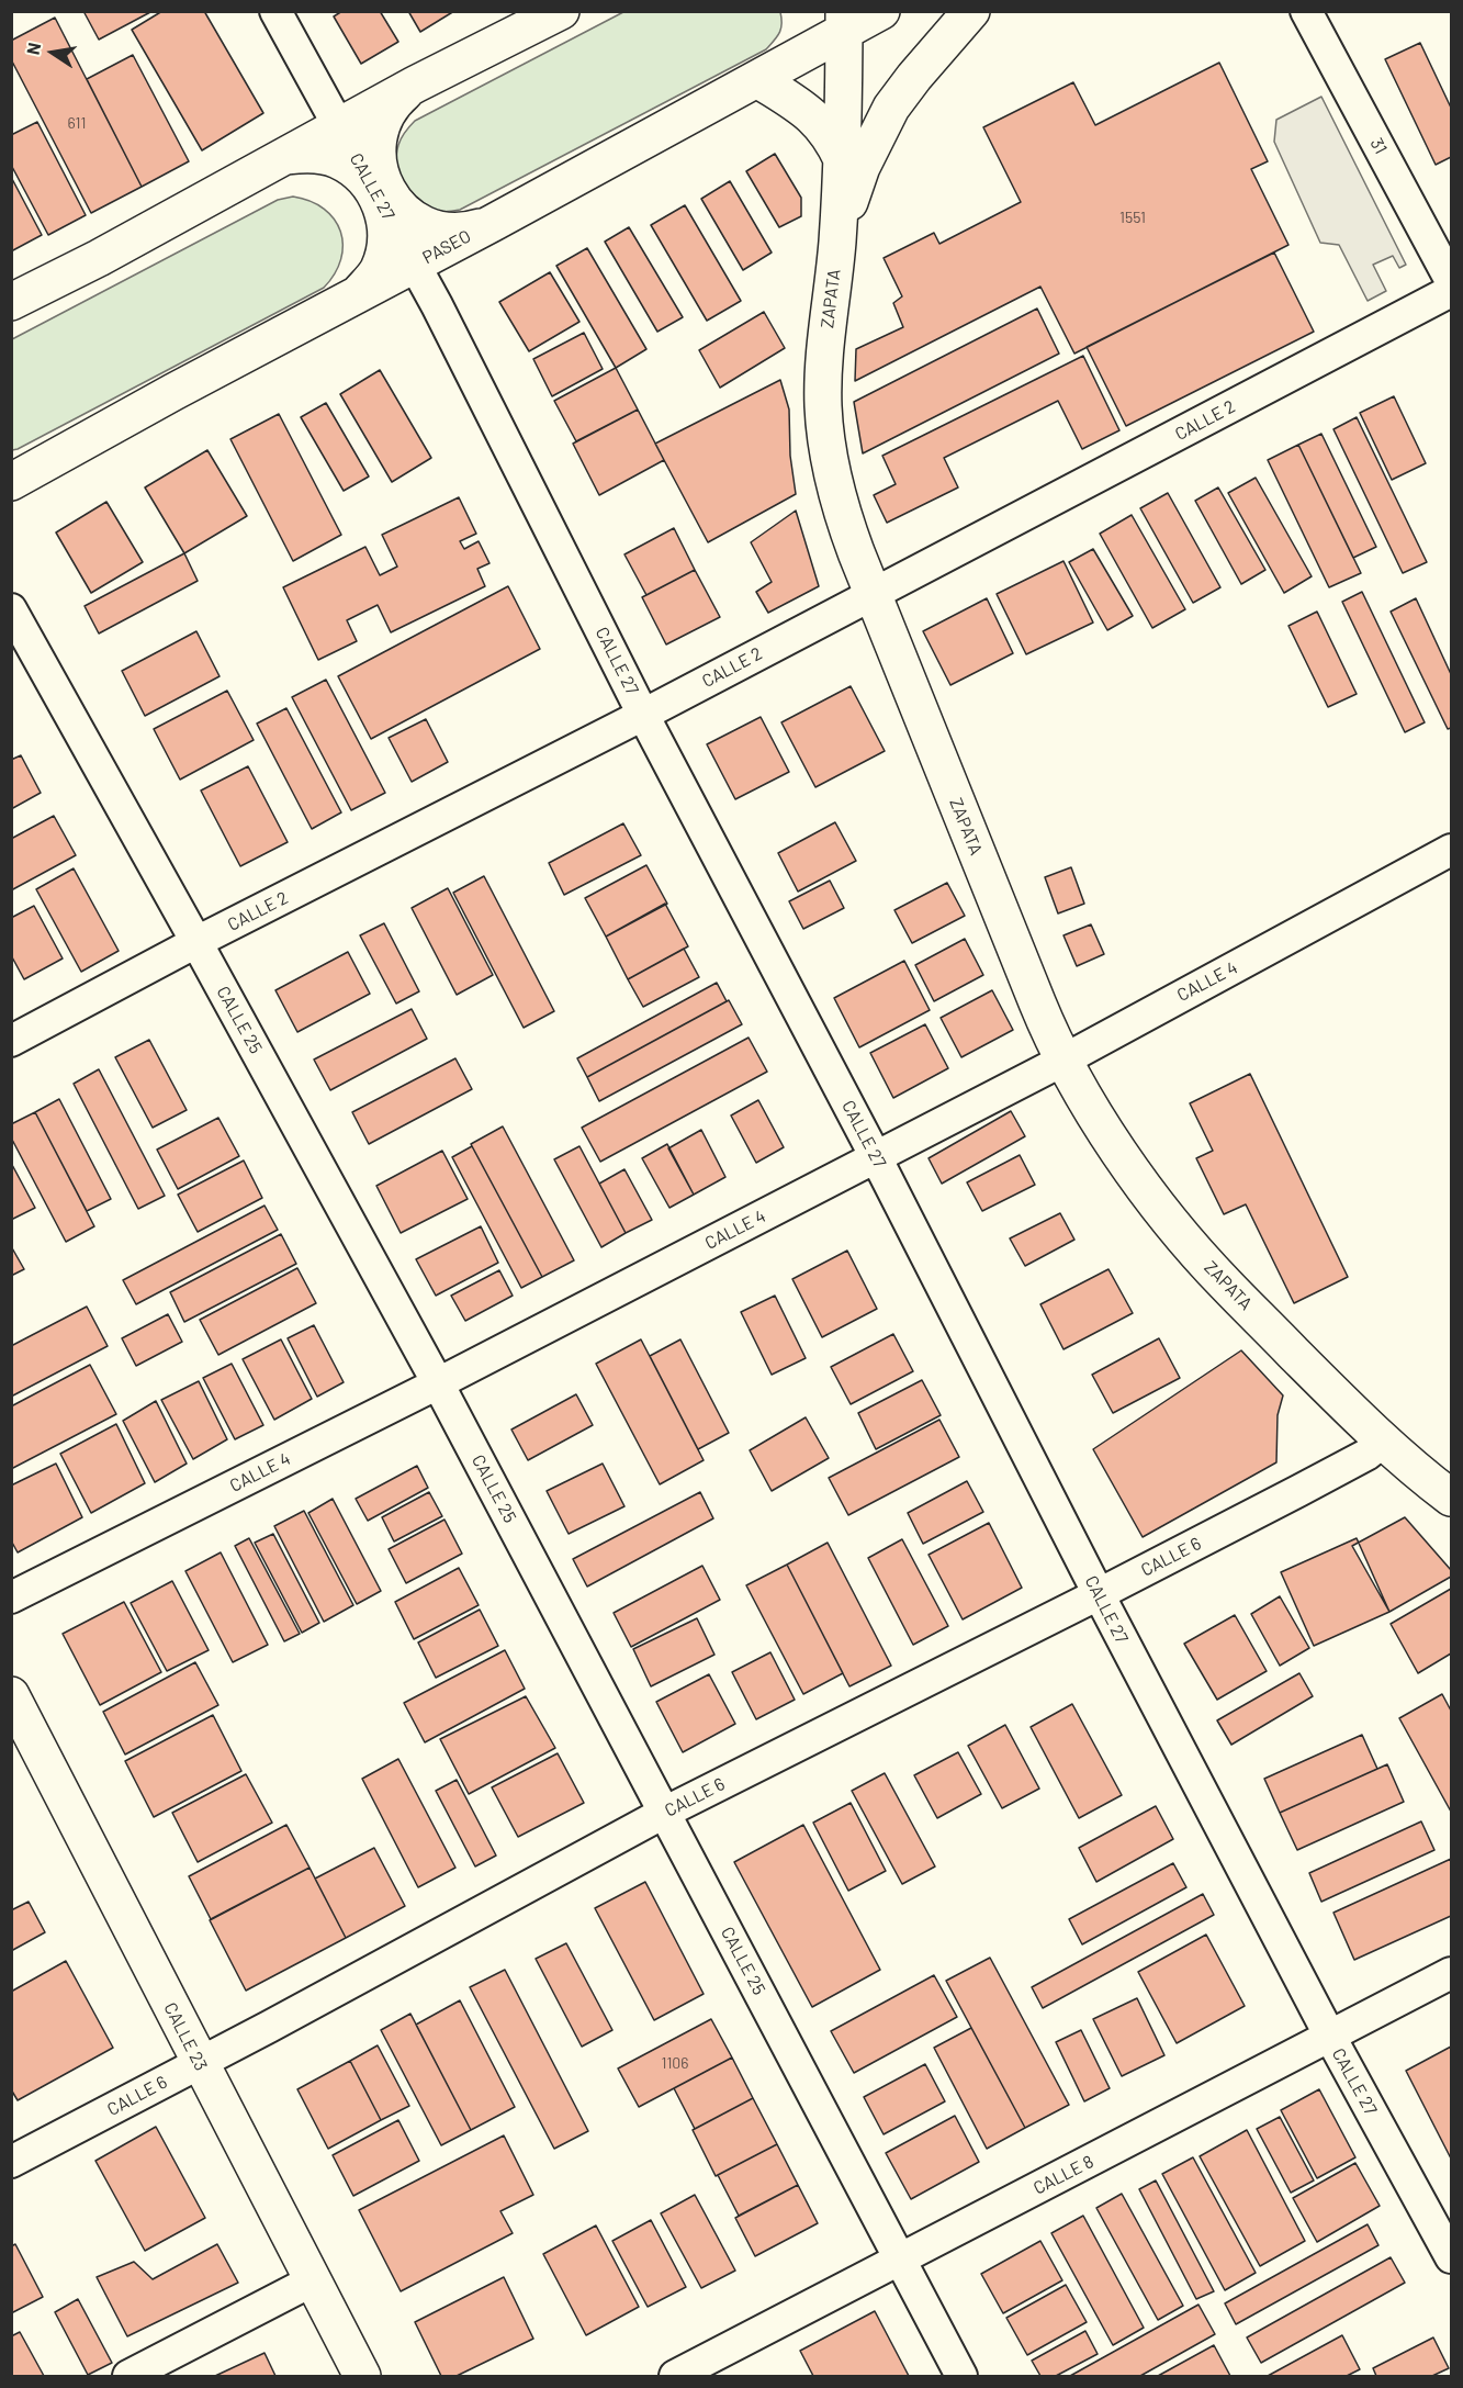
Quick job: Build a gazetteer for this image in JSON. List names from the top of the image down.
{
  "streets": {
    "main road": ["PASEO", "ZAPATA", "CALLE 23"],
    "street": [
      "31",
      "CALLE 27",
      "CALLE 2",
      "CALLE 4",
      "CALLE 25",
      "CALLE 6",
      "CALLE 8"
    ]
  },
  "crossings": [
    ["CALLE 27", "PASEO"],
    ["CALLE 27", "CALLE 2"],
    ["CALLE 27", "CALLE 4"],
    ["CALLE 27", "CALLE 6"],
    ["CALLE 27", "CALLE 8"],
    ["PASEO", "ZAPATA"],
    ["ZAPATA", "CALLE 2"],
    ["ZAPATA", "CALLE 4"],
    ["ZAPATA", "CALLE 6"],
    ["CALLE 2", "CALLE 25"],
    ["CALLE 4", "CALLE 25"],
    ["CALLE 25", "CALLE 6"],
    ["CALLE 25", "CALLE 8"],
    ["CALLE 6", "CALLE 23"]
  ],
  "house_numbers": ["611", "1551", "1106"],
  "north": "left"
}
